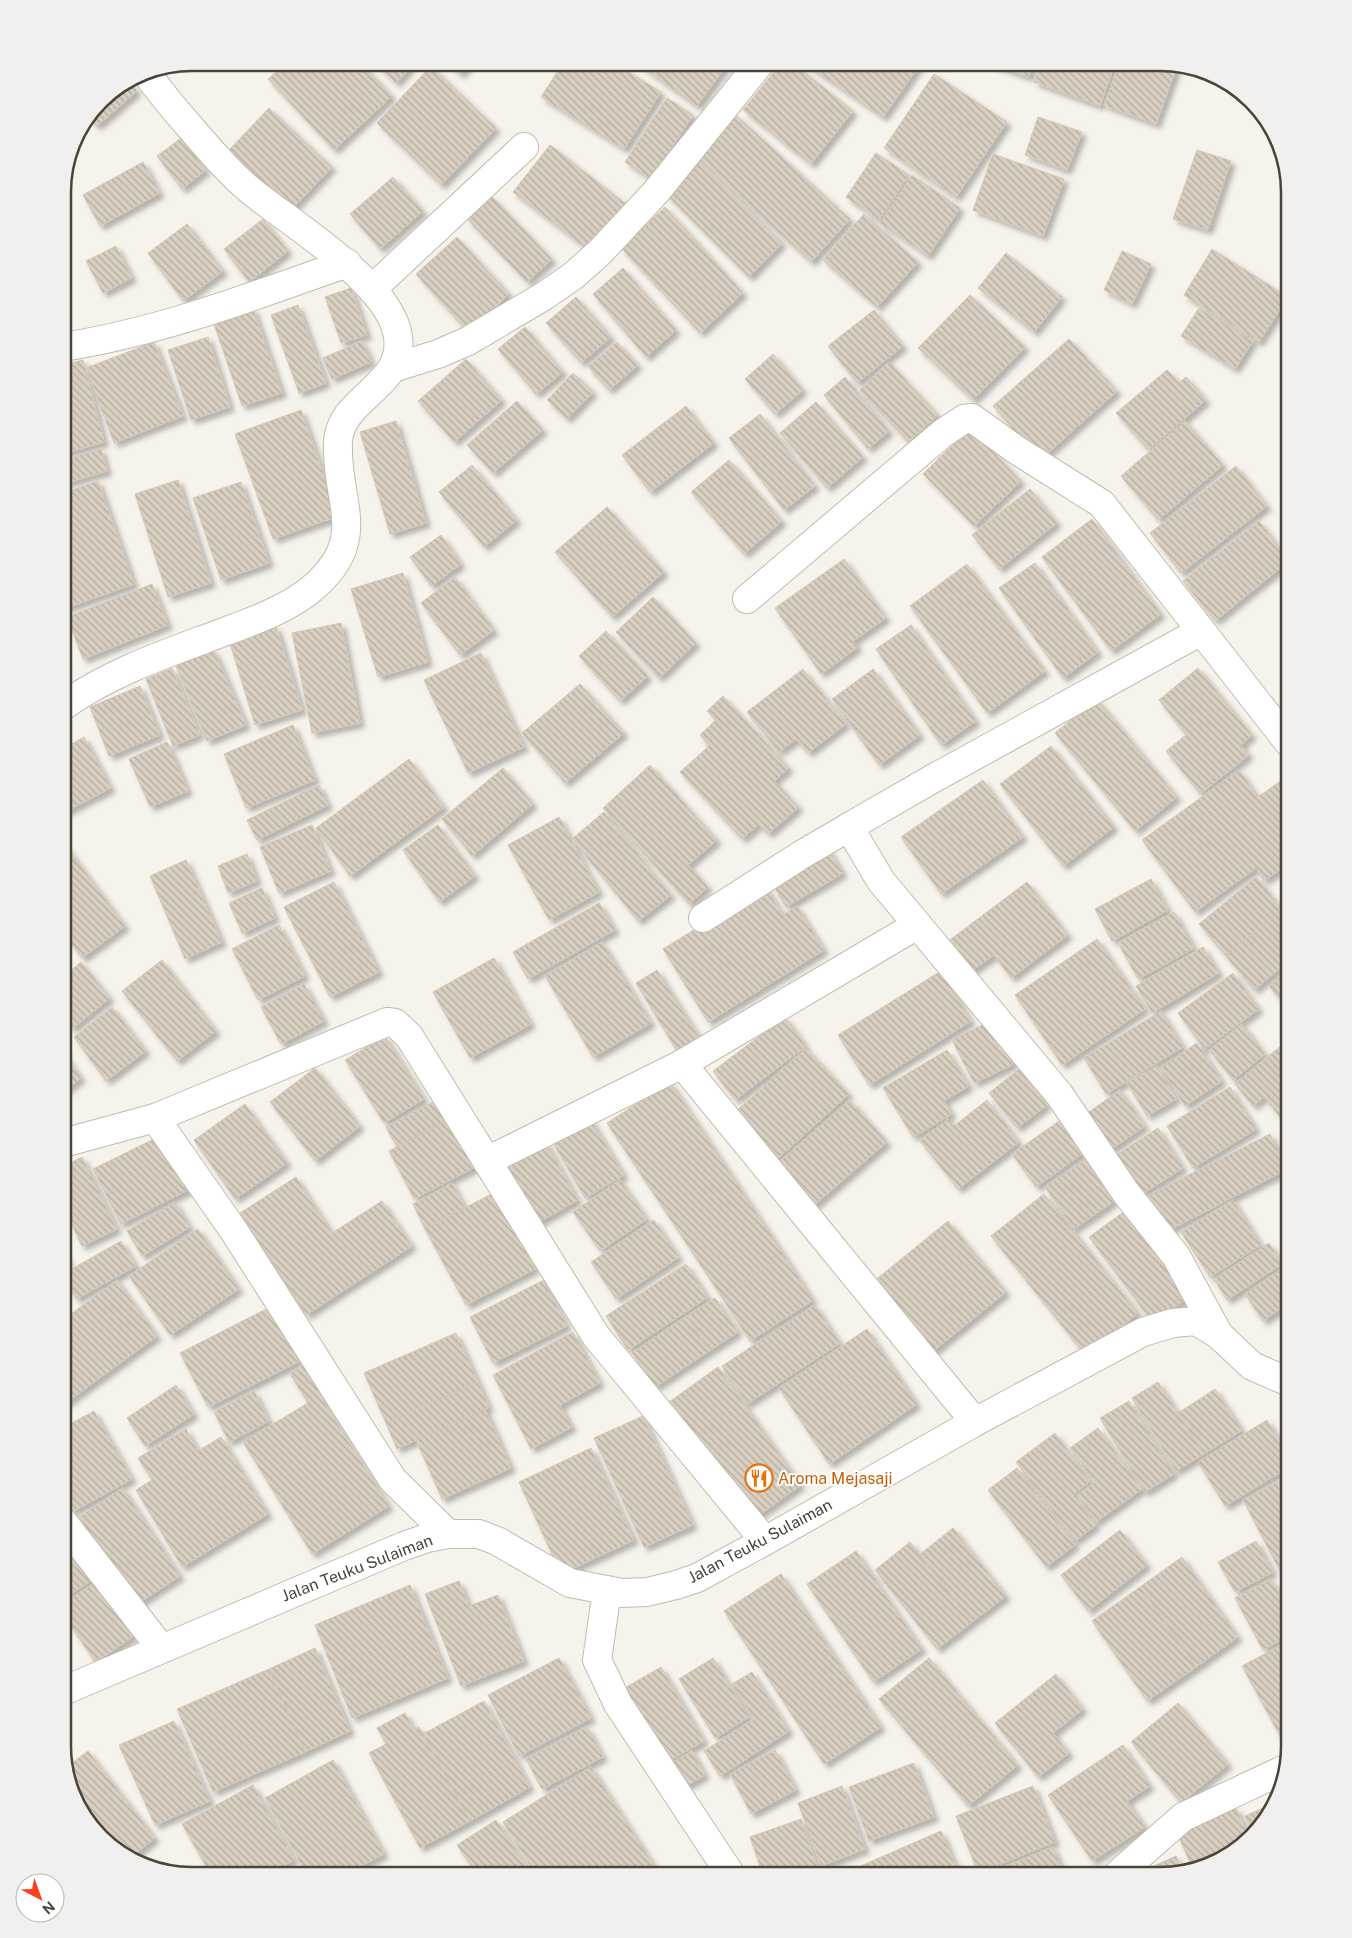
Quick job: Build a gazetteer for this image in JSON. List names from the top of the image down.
{
  "streets": {
    "street": ["Jalan Teuku Sulaiman"]
  },
  "places": {
    "restaurant": ["Aroma Mejasaji"]
  },
  "north": "bottom right"
}
